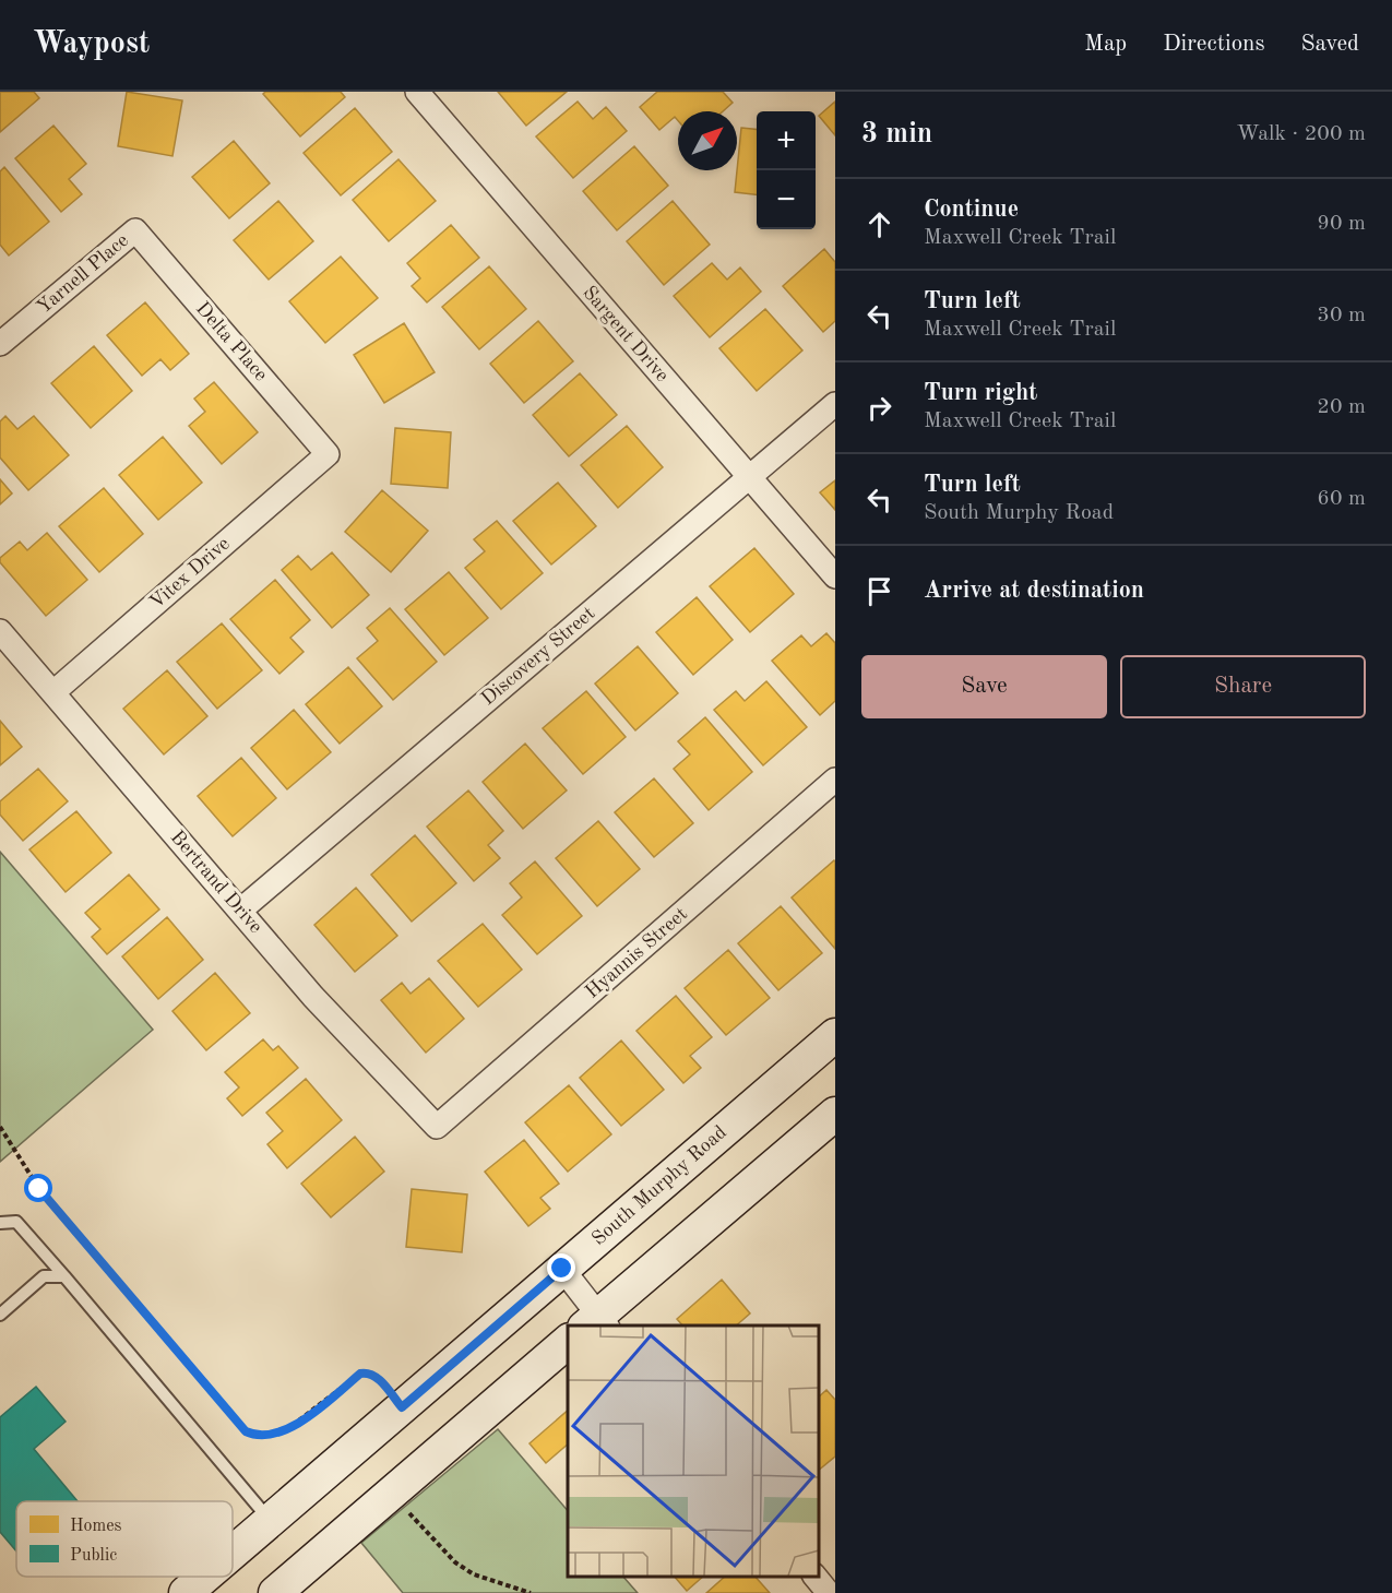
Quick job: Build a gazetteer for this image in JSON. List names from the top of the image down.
{
  "streets": {
    "main road": ["South Murphy Road"],
    "street": [
      "Yarnell Place",
      "Sargent Drive",
      "Delta Place",
      "Vitex Drive",
      "Discovery Street",
      "Bertrand Drive",
      "Hyannis Street"
    ]
  },
  "crossings": [
    ["Yarnell Place", "Delta Place"],
    ["Sargent Drive", "Discovery Street"],
    ["Delta Place", "Vitex Drive"],
    ["Vitex Drive", "Bertrand Drive"],
    ["Discovery Street", "Bertrand Drive"],
    ["Bertrand Drive", "Hyannis Street"]
  ],
  "legend": ["Homes", "Public"],
  "north": "top right",
  "page": {
    "header": "Waypost",
    "nav": ["Map", "Directions", "Saved"],
    "heading": ["3 min", "Walk · 200 m"],
    "map_buttons": ["+", "−"],
    "list": [
      ["Continue", "Maxwell Creek Trail", "90 m"],
      ["Turn left", "Maxwell Creek Trail", "30 m"],
      ["Turn right", "Maxwell Creek Trail", "20 m"],
      ["Turn left", "South Murphy Road", "60 m"],
      "Arrive at destination"
    ],
    "buttons": ["Save", "Share"]
  }
}
